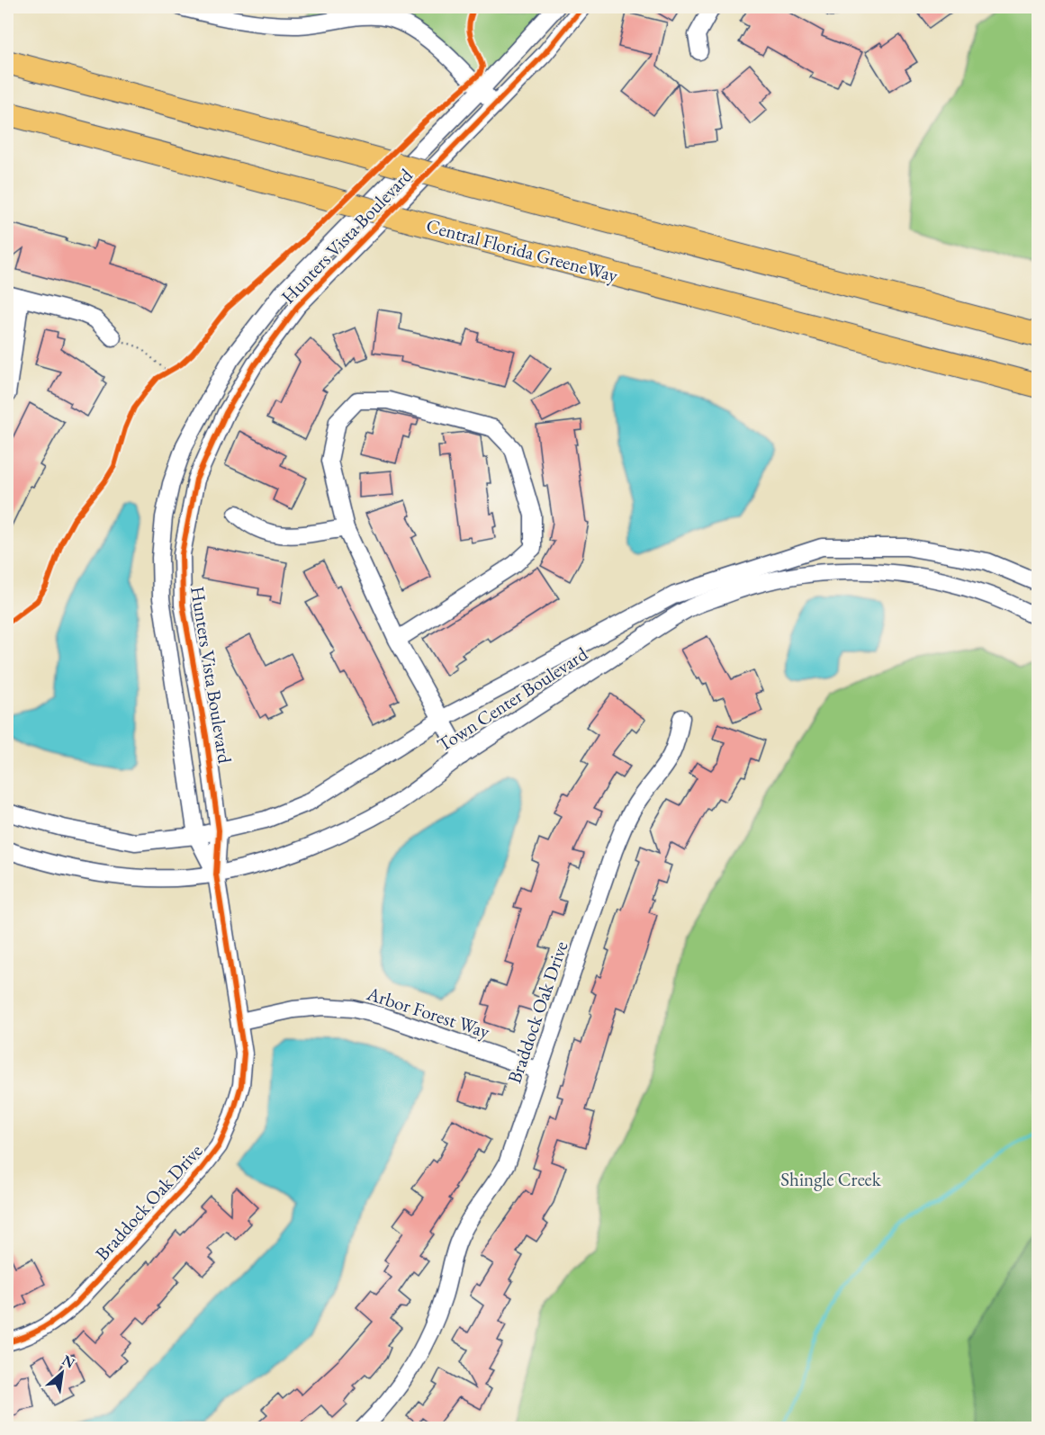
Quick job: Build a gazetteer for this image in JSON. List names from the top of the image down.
{
  "streets": {
    "highway": ["Central Florida GreeneWay"],
    "street": [
      "Hunters Vista Boulevard",
      "Town Center Boulevard",
      "Arbor Forest Way",
      "Braddock Oak Drive"
    ]
  },
  "crossings": [
    ["Hunters Vista Boulevard", "Town Center Boulevard"],
    ["Hunters Vista Boulevard", "Braddock Oak Drive"],
    ["Town Center Boulevard", "Braddock Oak Drive"],
    ["Arbor Forest Way", "Braddock Oak Drive"]
  ],
  "parks": ["Shingle Creek"],
  "north": "top right"
}
